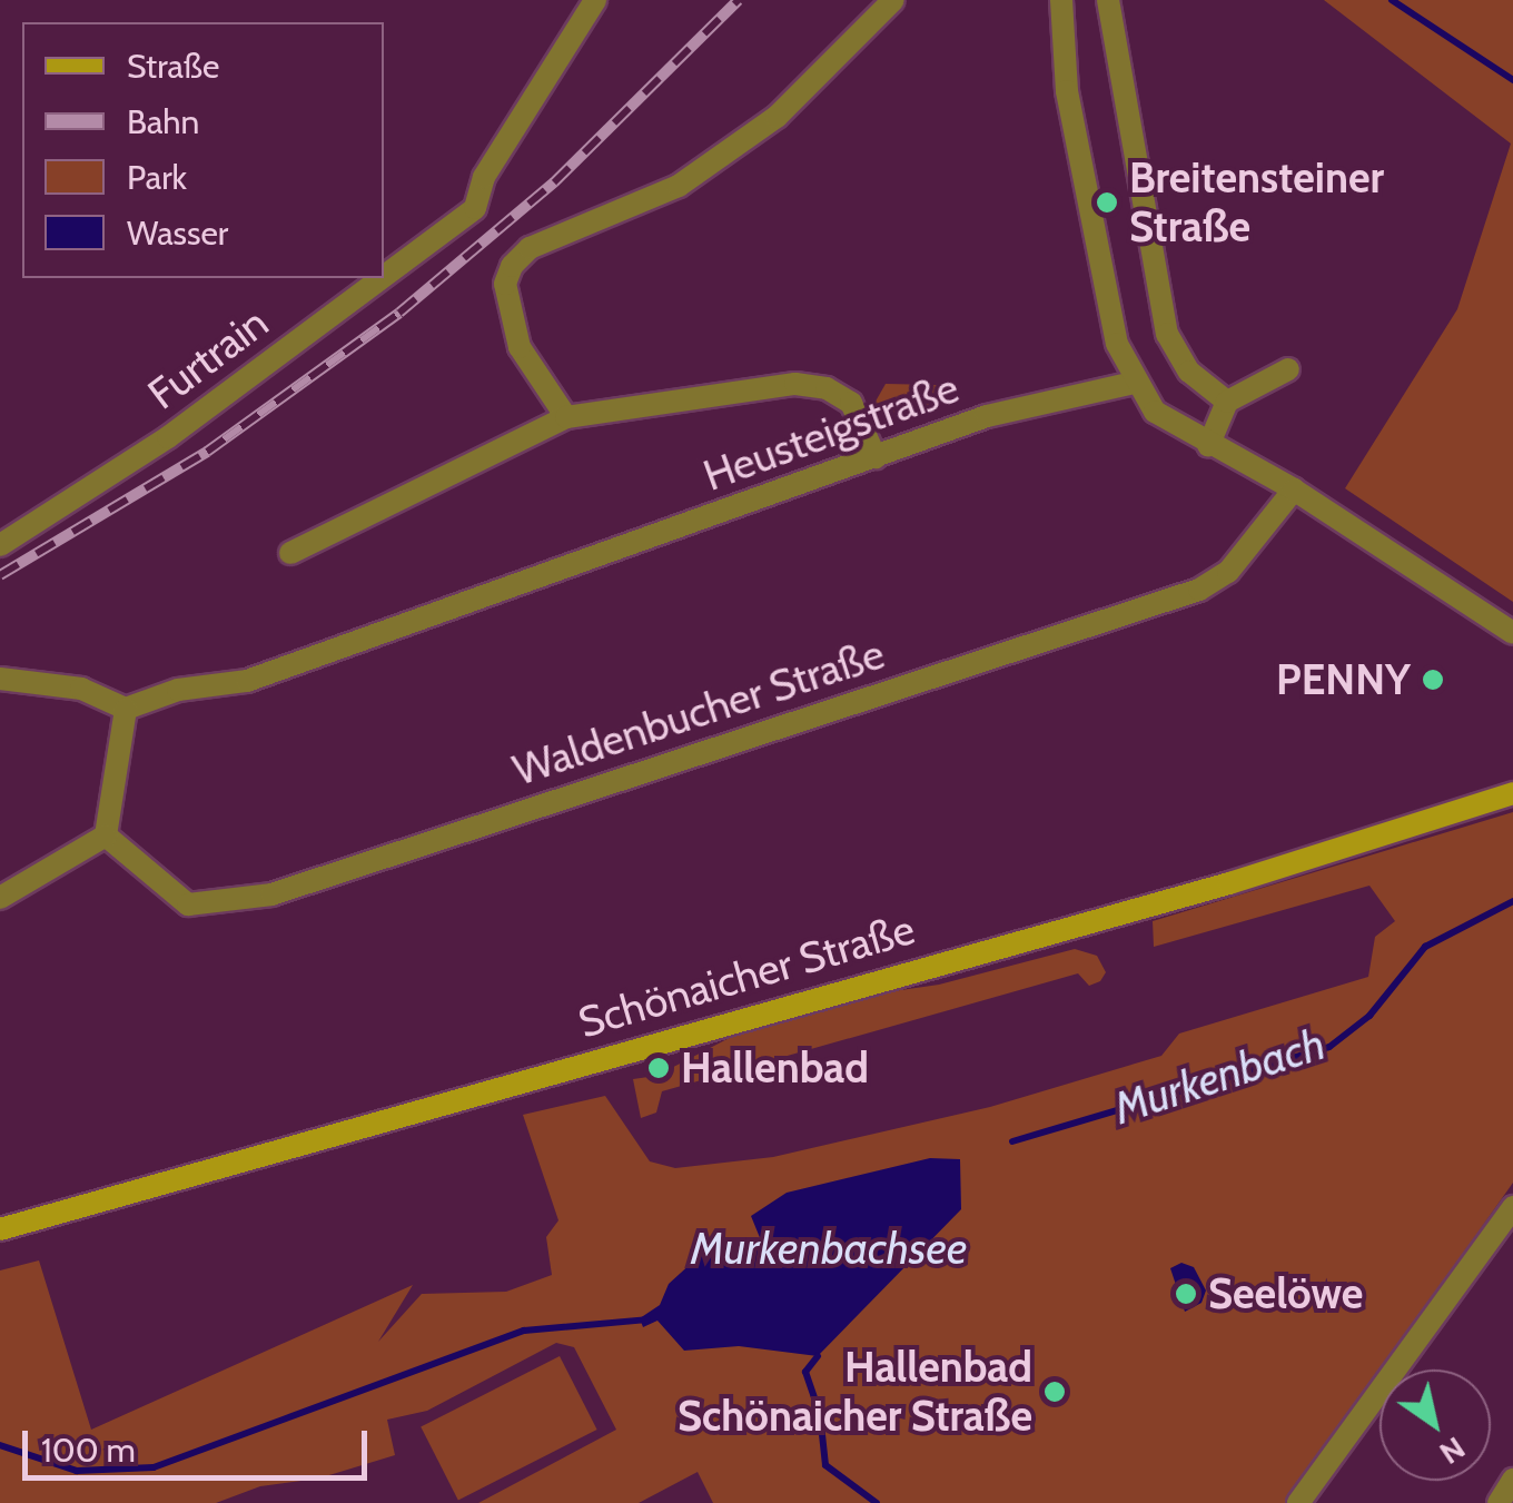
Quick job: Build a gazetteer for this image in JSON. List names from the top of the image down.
{
  "streets": {
    "main road": ["Schönaicher Straße"],
    "street": ["Furtrain", "Heusteigstraße", "Waldenbucher Straße"]
  },
  "water": ["Murkenbach", "Murkenbachsee"],
  "places": [
    "Breitensteiner Straße",
    "PENNY",
    "Hallenbad",
    "Seelöwe",
    "Hallenbad Schönaicher Straße"
  ],
  "legend": [
    "Straße",
    "Bahn",
    "Park",
    "Wasser"
  ],
  "scale_bar": "100 m",
  "north": "bottom right"
}
